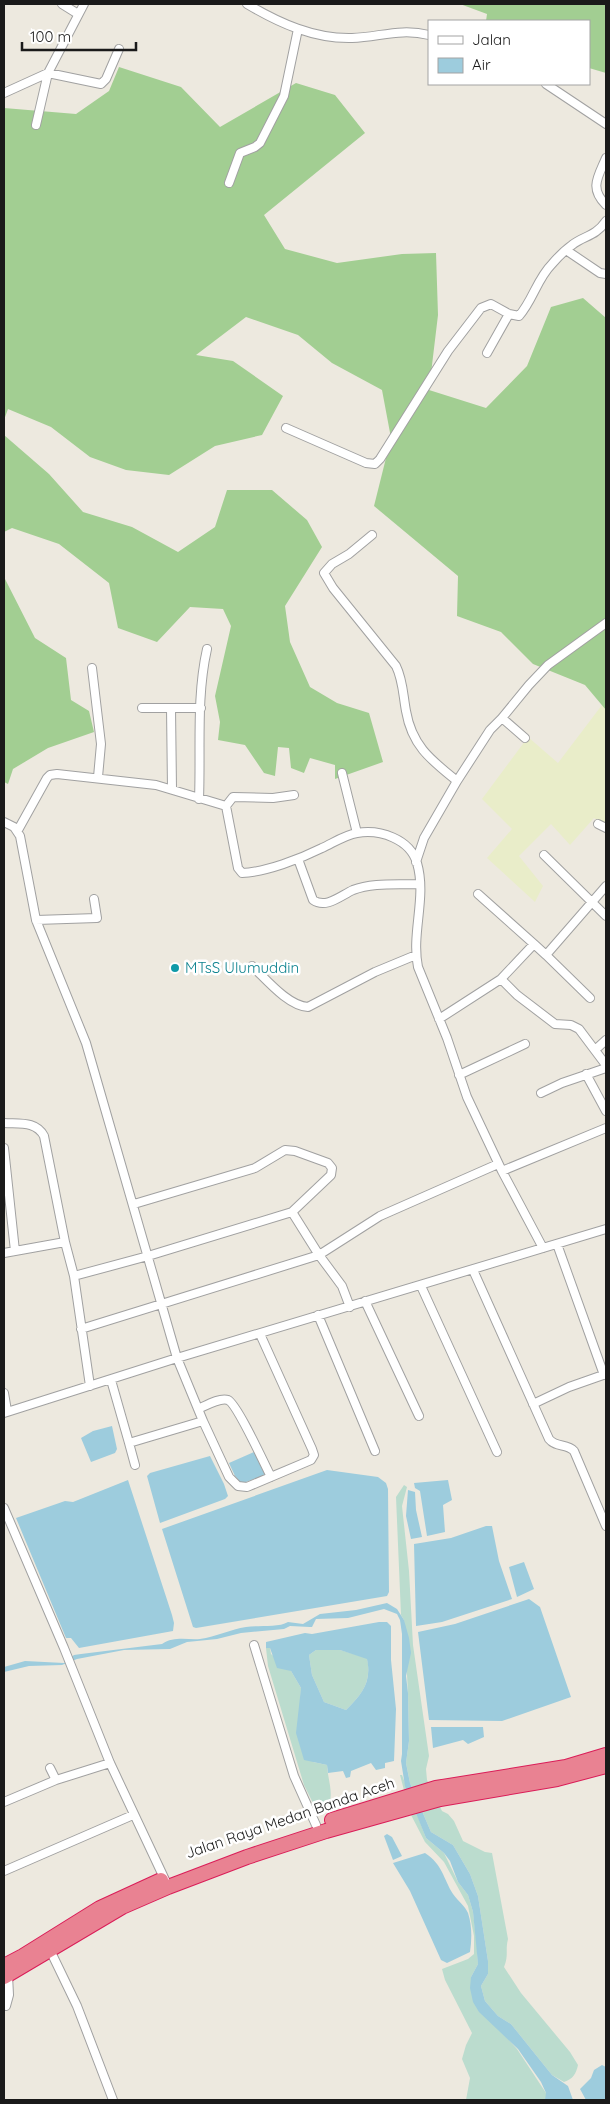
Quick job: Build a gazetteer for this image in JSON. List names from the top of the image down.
{
  "streets": {
    "highway": ["Jalan Raya Medan Banda Aceh"]
  },
  "places": ["MTsS Ulumuddin"],
  "legend": ["Jalan", "Air"],
  "scale_bar": "100 m"
}
